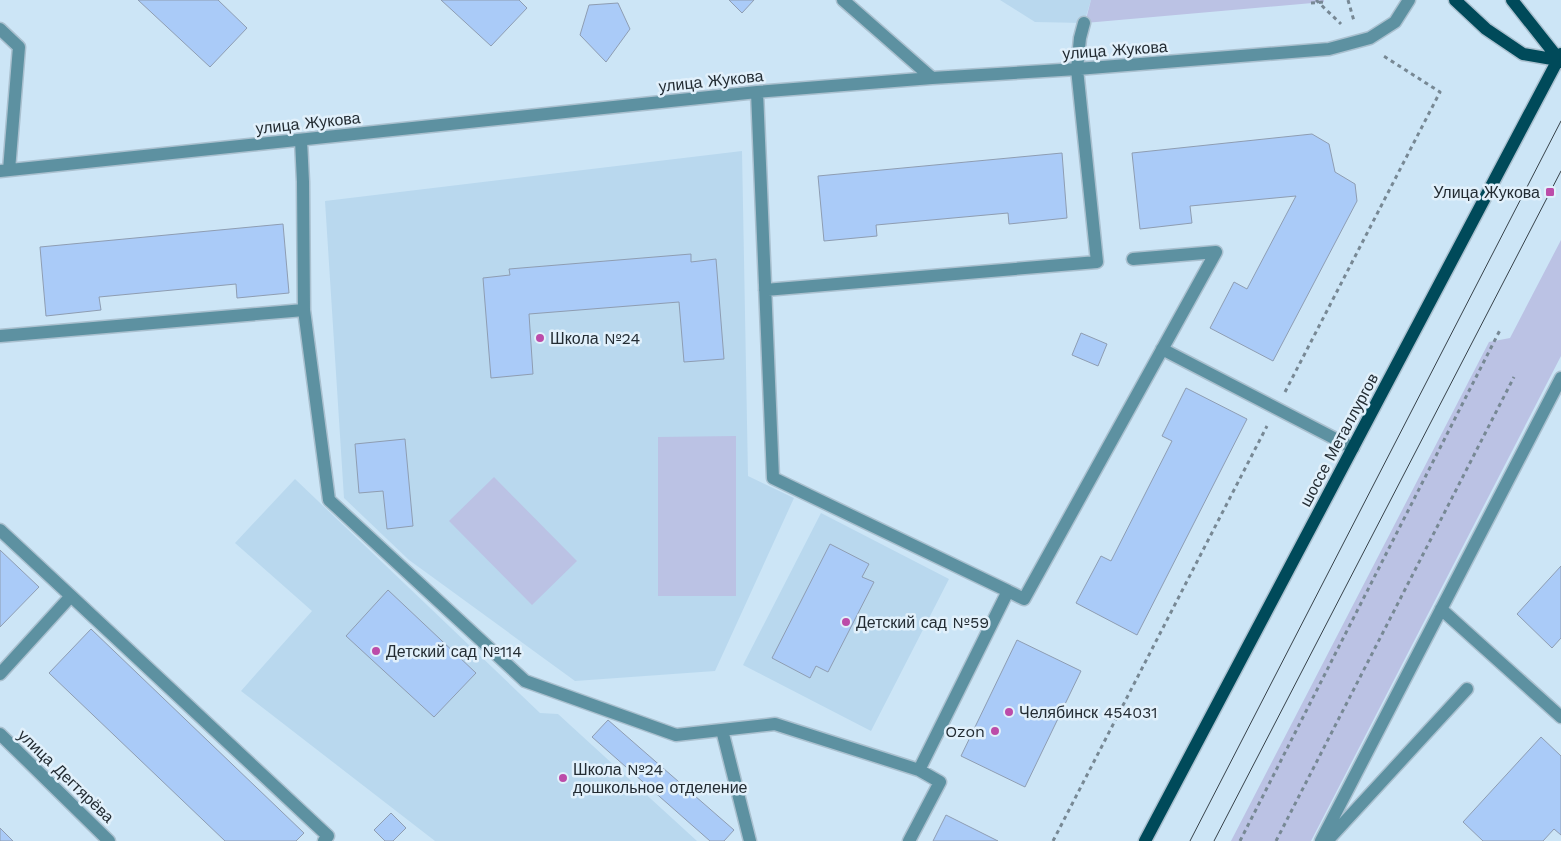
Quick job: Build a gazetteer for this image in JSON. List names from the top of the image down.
{
  "streets": {
    "main road": ["шоссе Металлургов"],
    "street": ["улица Жукова", "улица Дегтярёва"]
  },
  "places": {
    "transit": ["Улица Жукова"],
    "other": [
      "Школа №24",
      "Детский сад №59",
      "Детский сад №114",
      "Челябинск 454031",
      "Ozon",
      "Школа №24 дошкольное отделение"
    ]
  }
}
